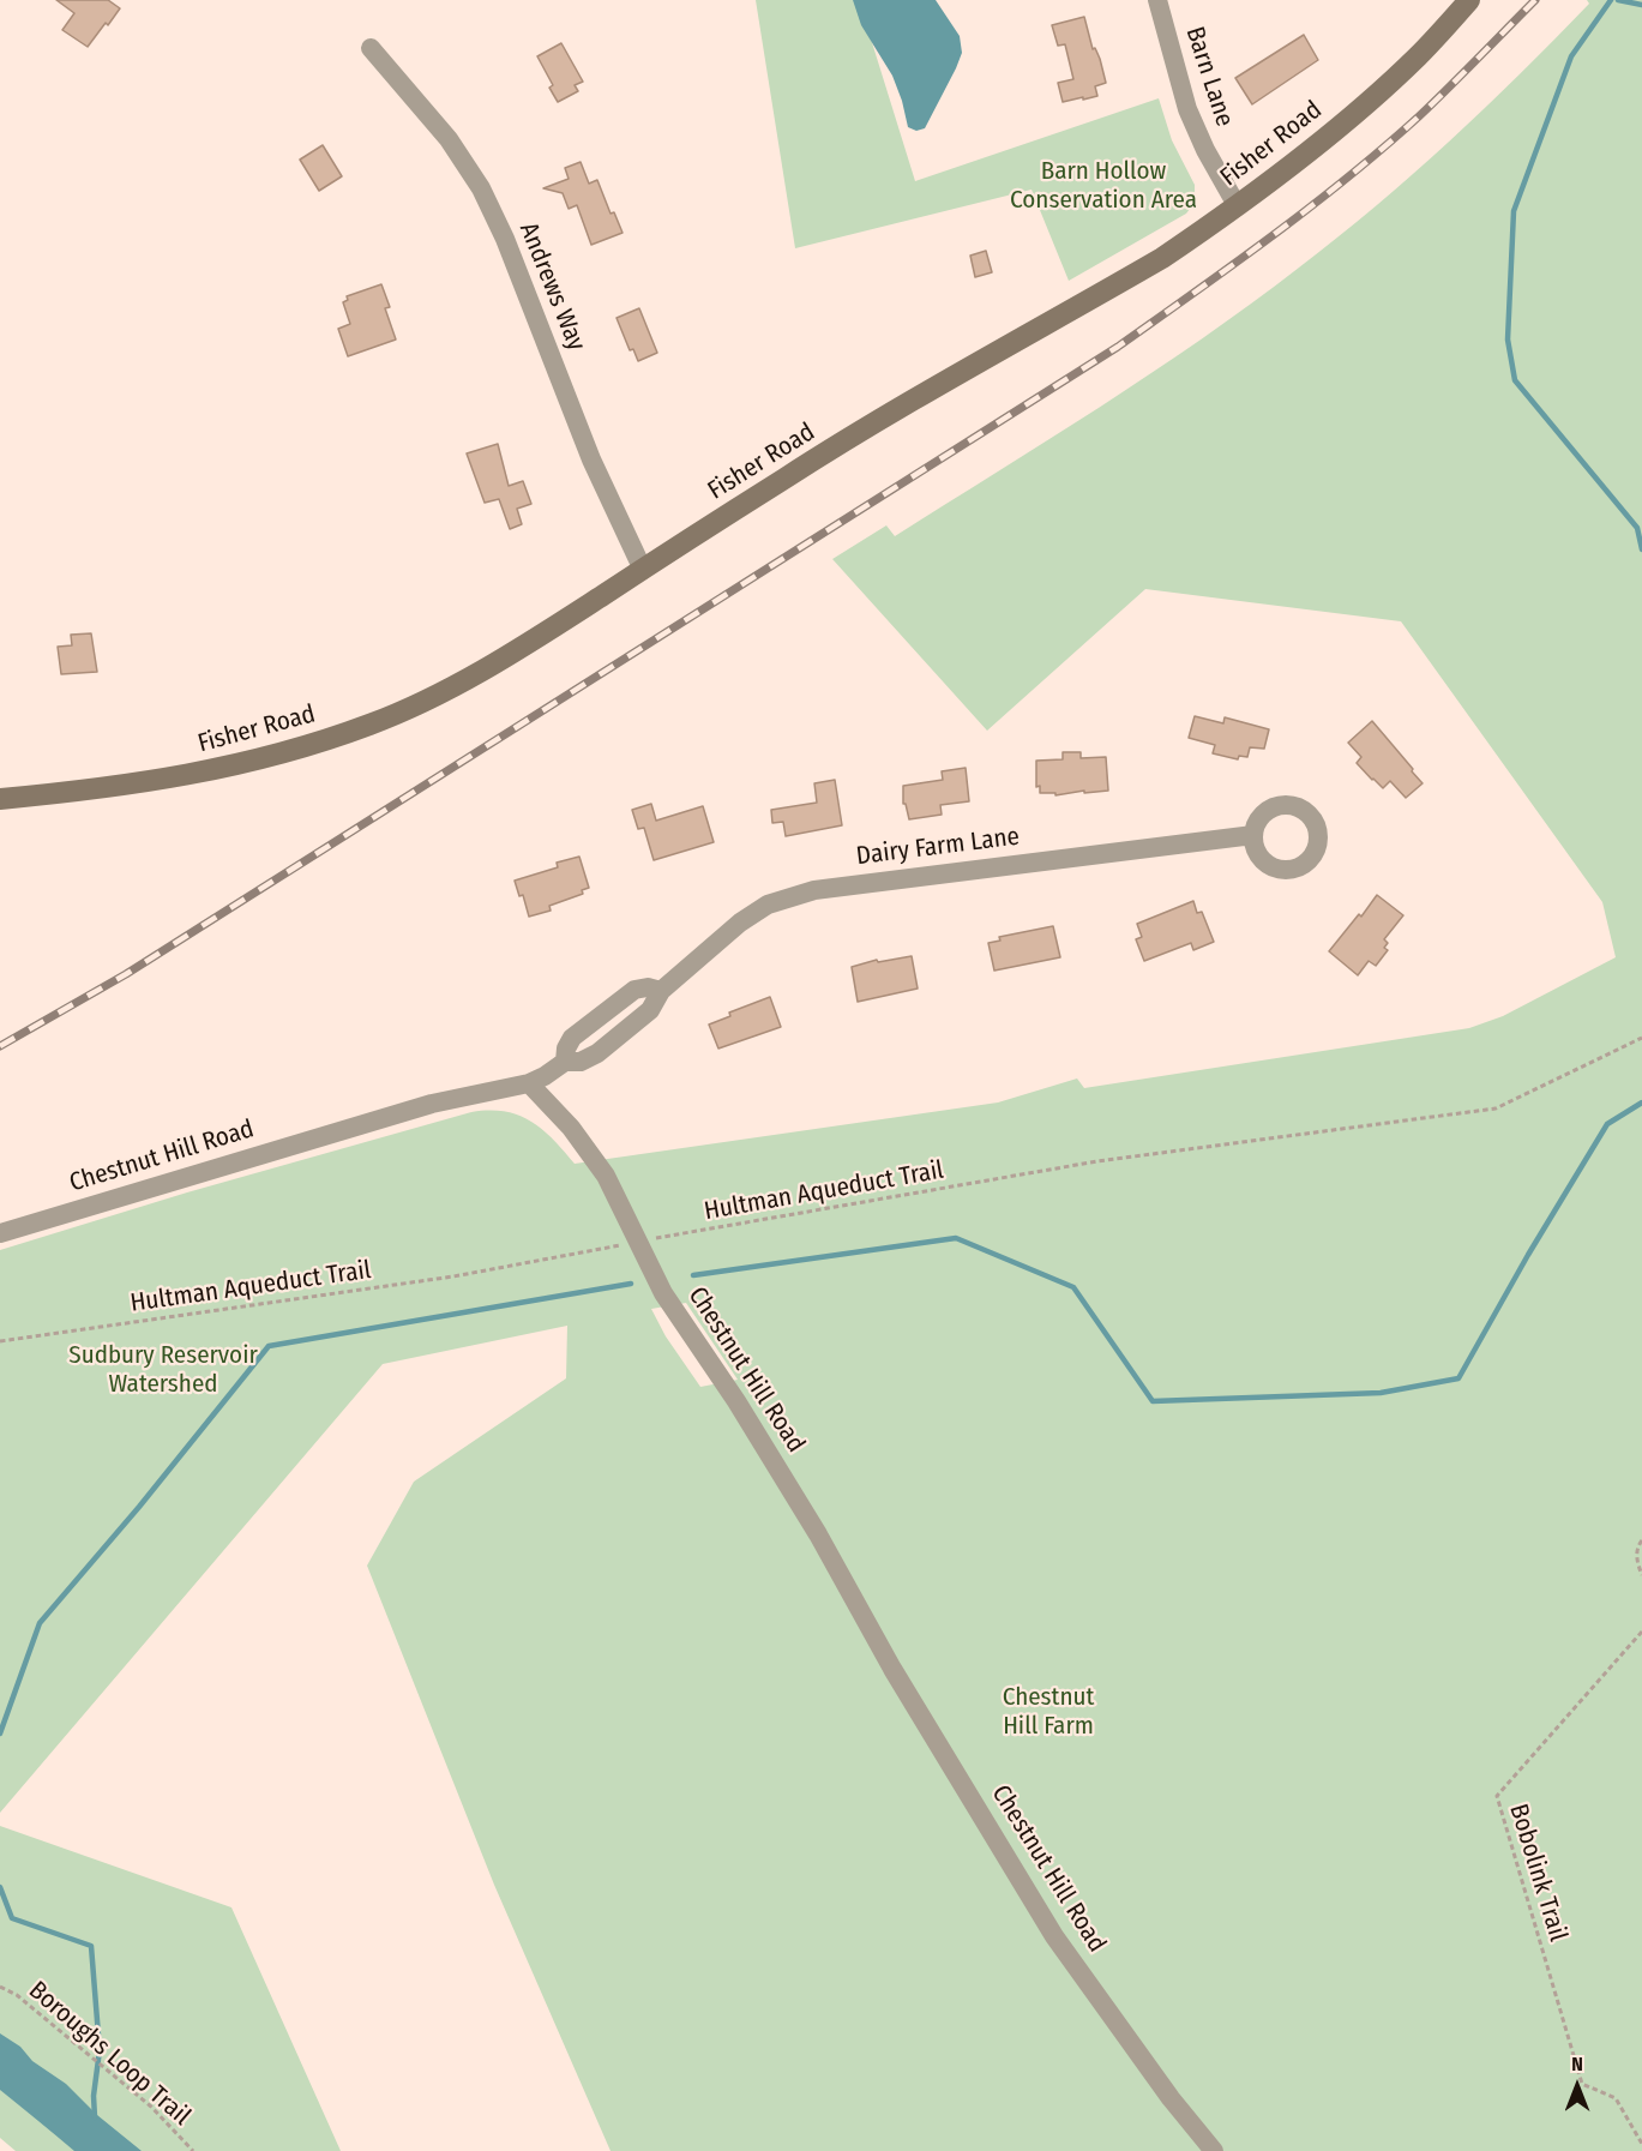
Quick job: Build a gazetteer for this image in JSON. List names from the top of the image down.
{
  "streets": {
    "street": [
      "Barn Lane",
      "Fisher Road",
      "Andrews Way",
      "Dairy Farm Lane",
      "Chestnut Hill Road"
    ],
    "path": ["Hultman Aqueduct Trail", "Bobolink Trail", "Boroughs Loop Trail"]
  },
  "crossings": [
    ["Barn Lane", "Fisher Road"],
    ["Fisher Road", "Andrews Way"],
    ["Dairy Farm Lane", "Chestnut Hill Road"],
    ["Chestnut Hill Road", "Hultman Aqueduct Trail"]
  ],
  "parks": ["Barn Hollow Conservation Area", "Sudbury Reservoir Watershed", "Chestnut Hill Farm"],
  "north": "top"
}
